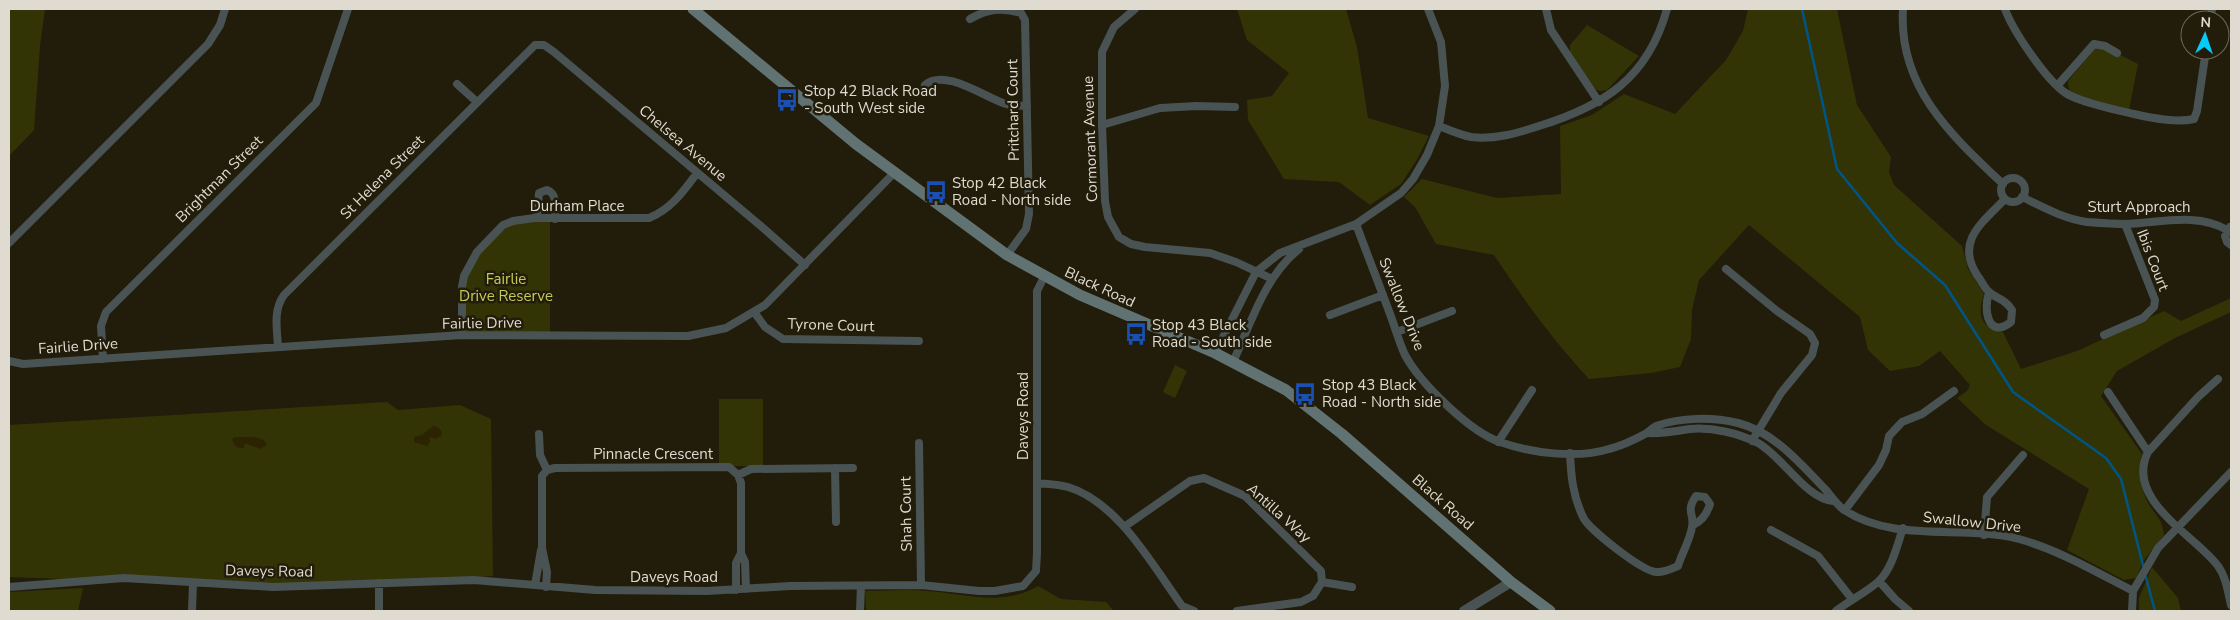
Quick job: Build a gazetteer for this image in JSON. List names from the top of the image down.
{
  "streets": {
    "main road": ["Black Road"],
    "street": [
      "Pritchard Court",
      "Cormorant Avenue",
      "Chelsea Avenue",
      "St Helena Street",
      "Brightman Street",
      "Durham Place",
      "Sturt Approach",
      "Ibis Court",
      "Swallow Drive",
      "Fairlie Drive",
      "Tyrone Court",
      "Daveys Road",
      "Pinnacle Crescent",
      "Antilla Way",
      "Shah Court"
    ]
  },
  "crossings": [
    ["Pritchard Court", "Black Road"],
    ["Chelsea Avenue", "St Helena Street"],
    ["Chelsea Avenue", "Durham Place"],
    ["Chelsea Avenue", "Fairlie Drive"],
    ["St Helena Street", "Fairlie Drive"],
    ["Brightman Street", "Fairlie Drive"],
    ["Durham Place", "Fairlie Drive"],
    ["Sturt Approach", "Ibis Court"],
    ["Black Road", "Fairlie Drive"],
    ["Black Road", "Daveys Road"],
    ["Fairlie Drive", "Tyrone Court"],
    ["Daveys Road", "Shah Court"]
  ],
  "parks": ["Fairlie Drive Reserve"],
  "places": {
    "bus stop": [
      "Stop 42 Black Road - South West side",
      "Stop 42 Black Road - North side",
      "Stop 43 Black Road - South side",
      "Stop 43 Black Road - North side"
    ]
  },
  "north": "top"
}
